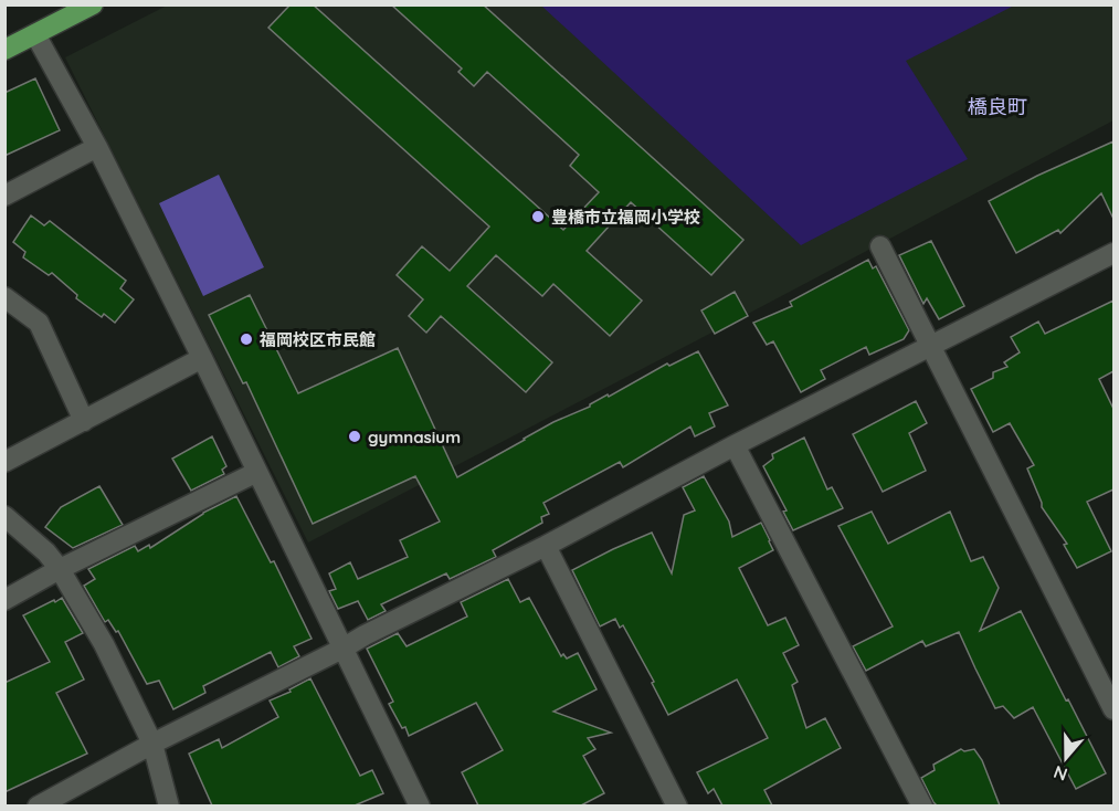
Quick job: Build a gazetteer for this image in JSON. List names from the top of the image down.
{
  "districts": ["橋良町"],
  "places": ["豊橋市立福岡小学校", "福岡校区市民館", "gymnasium"],
  "north": "bottom"
}
